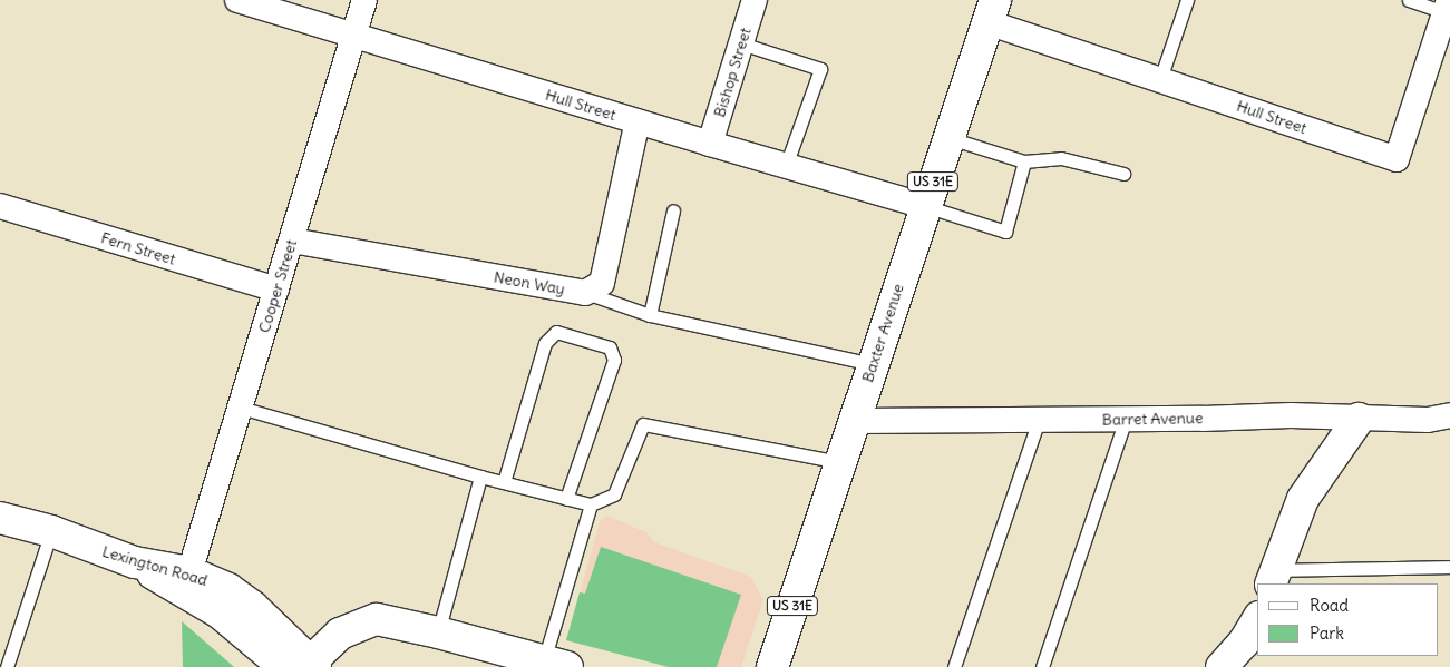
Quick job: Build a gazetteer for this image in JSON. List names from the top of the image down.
{
  "streets": {
    "main road": ["US 31E", "Baxter Avenue", "Lexington Road"],
    "street": [
      "Bishop Street",
      "Hull Street",
      "Fern Street",
      "Neon Way",
      "Cooper Street",
      "Barret Avenue"
    ]
  },
  "crossings": [
    ["Bishop Street", "Hull Street"],
    ["Hull Street", "Neon Way"],
    ["Hull Street", "Cooper Street"],
    ["Hull Street", "Baxter Avenue"],
    ["Fern Street", "Cooper Street"],
    ["Neon Way", "Cooper Street"],
    ["Cooper Street", "Lexington Road"],
    ["Baxter Avenue", "Barret Avenue"]
  ],
  "legend": ["Road", "Park"]
}
